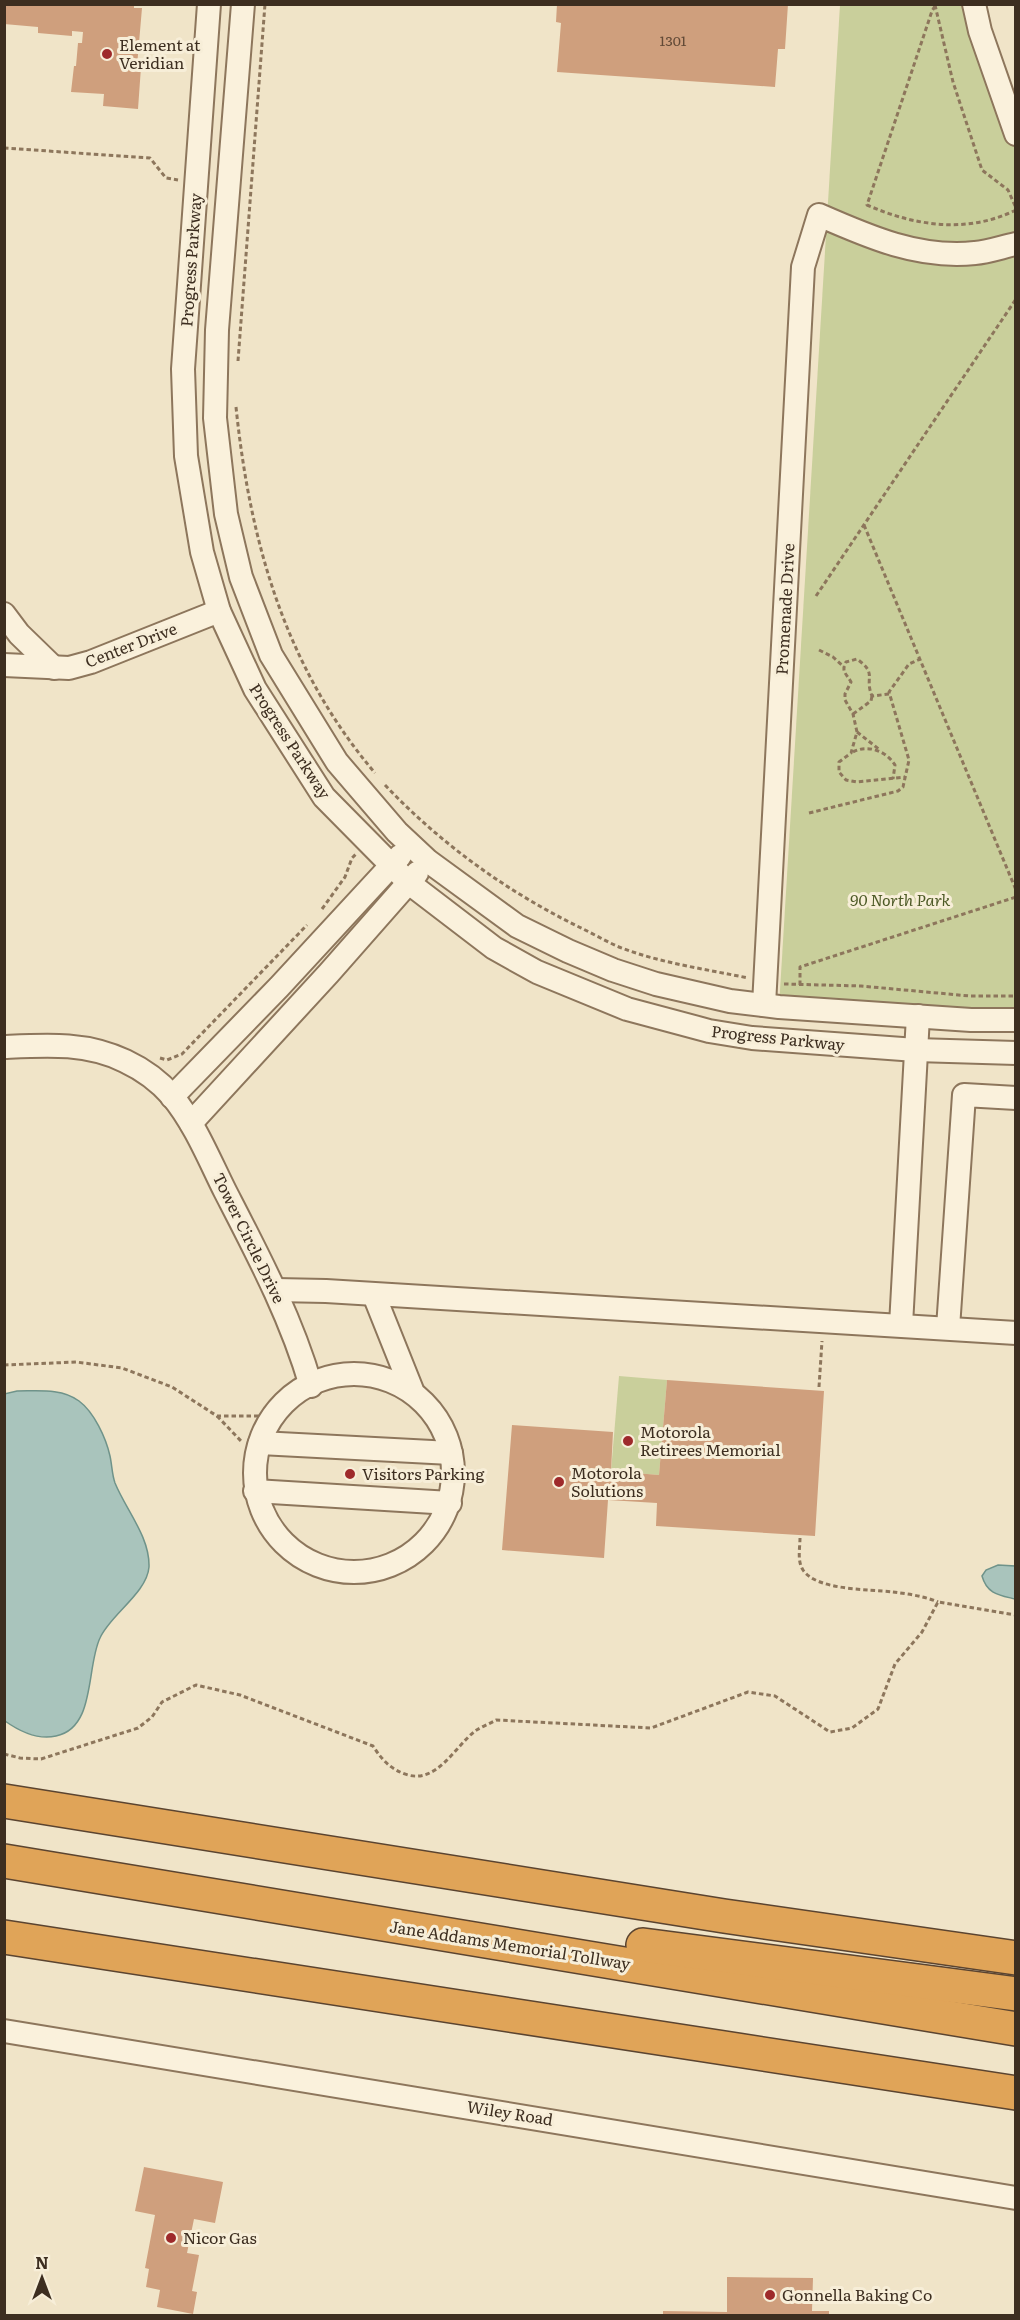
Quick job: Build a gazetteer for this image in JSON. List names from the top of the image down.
{
  "streets": {
    "highway": ["Jane Addams Memorial Tollway"],
    "street": [
      "Progress Parkway",
      "Promenade Drive",
      "Center Drive",
      "Tower Circle Drive",
      "Wiley Road"
    ]
  },
  "crossings": [
    ["Progress Parkway", "Promenade Drive"],
    ["Progress Parkway", "Center Drive"]
  ],
  "parks": ["90 North Park"],
  "places": [
    "Element at Veridian",
    "Motorola Retirees Memorial",
    "Visitors Parking",
    "Motorola Solutions",
    "Nicor Gas",
    "Gonnella Baking Co"
  ],
  "house_numbers": ["1301"],
  "north": "top"
}
